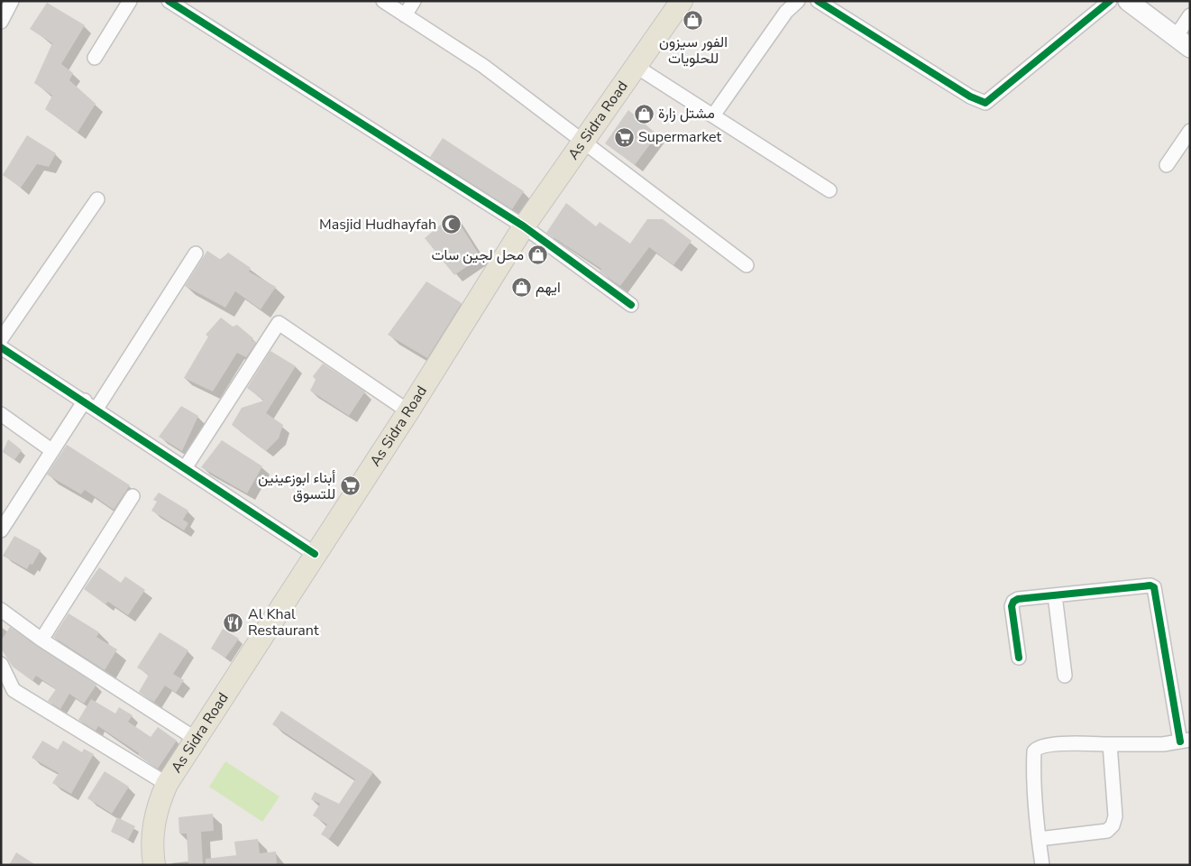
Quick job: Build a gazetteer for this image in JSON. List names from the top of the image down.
{
  "streets": {
    "main road": ["As Sidra Road"]
  },
  "places": {
    "shop": [
      "الفور سيزون للحلويات",
      "مشتل زارة",
      "محل لجين سات",
      "ايهم"
    ],
    "supermarket": ["Supermarket", "أبناء ابوزعينين للتسوق"],
    "mosque": ["Masjid Hudhayfah"],
    "restaurant": ["Al Khal Restaurant"]
  }
}
